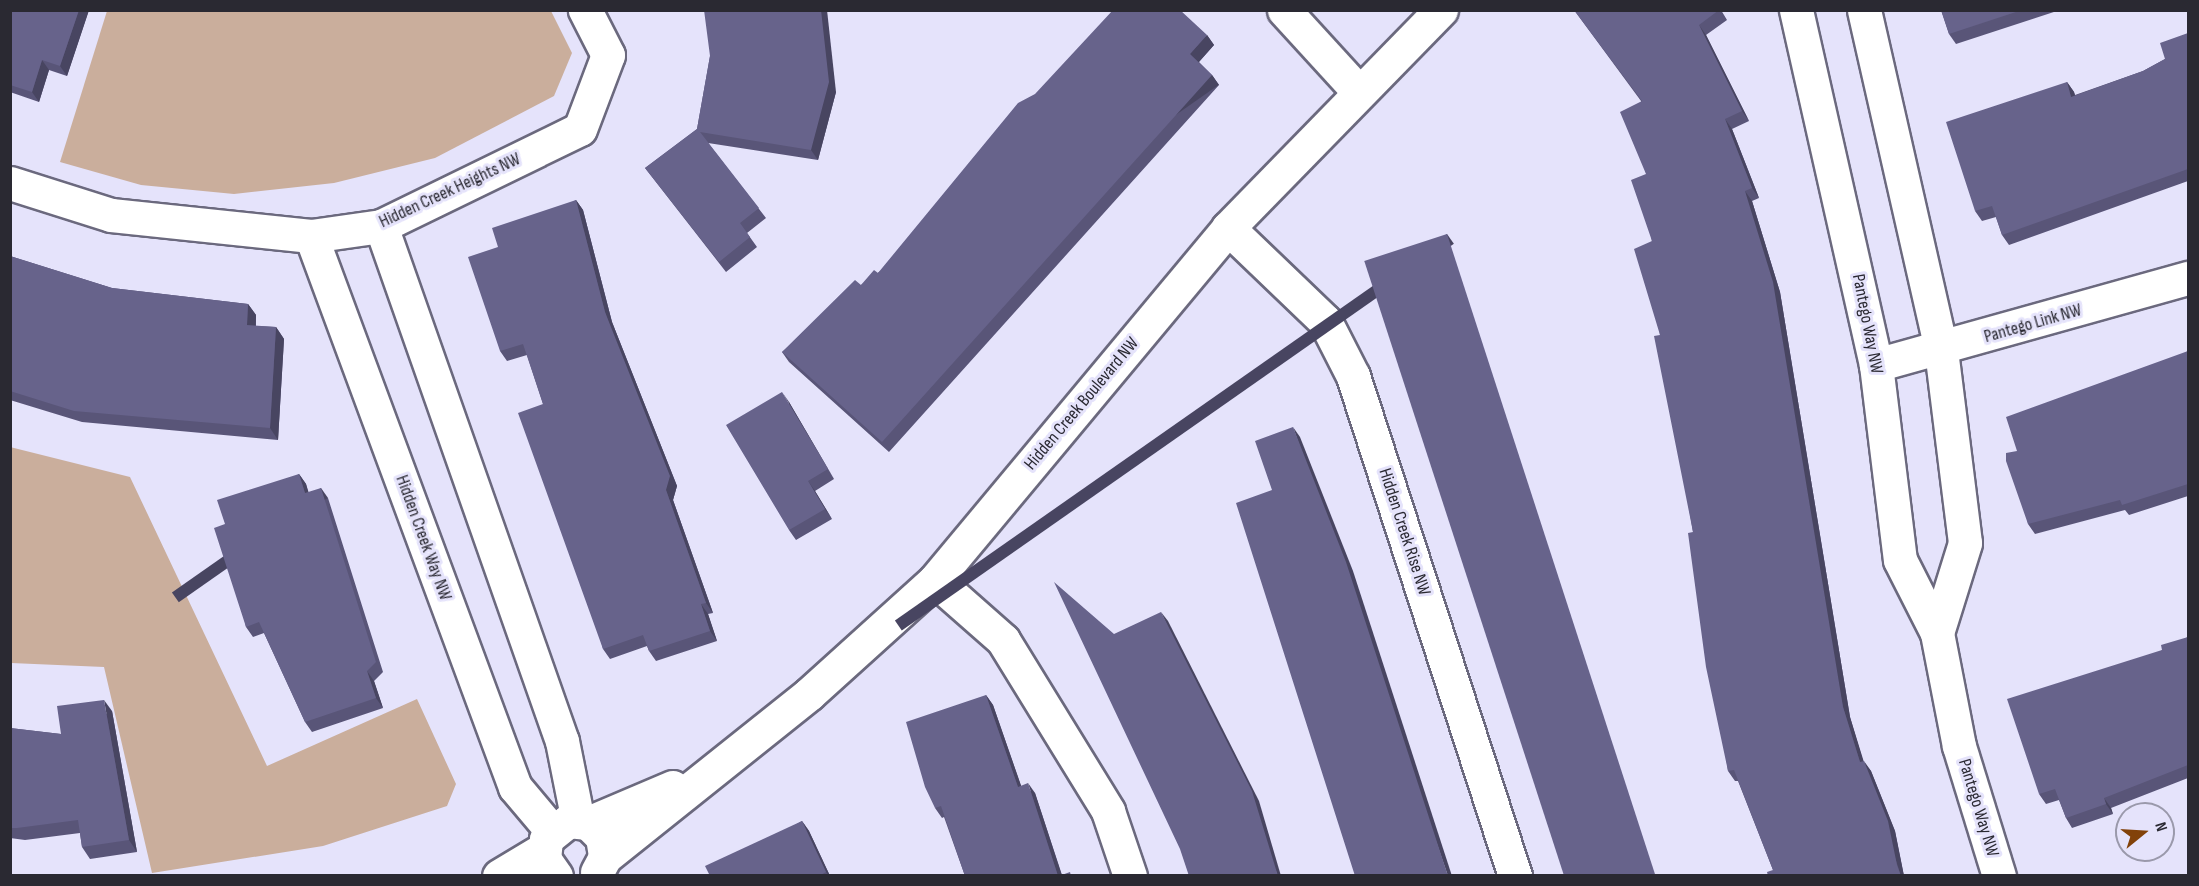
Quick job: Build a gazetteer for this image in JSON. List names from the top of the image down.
{
  "streets": {
    "street": [
      "Hidden Creek Heights NW",
      "Pantego Way NW",
      "Pantego Link NW",
      "Hidden Creek Boulevard NW",
      "Hidden Creek Rise NW",
      "Hidden Creek Way NW"
    ]
  },
  "crossings": [
    ["Hidden Creek Heights NW", "Hidden Creek Way NW"],
    ["Pantego Way NW", "Pantego Link NW"],
    ["Hidden Creek Boulevard NW", "Hidden Creek Rise NW"],
    ["Hidden Creek Boulevard NW", "Hidden Creek Way NW"]
  ],
  "north": "right"
}
